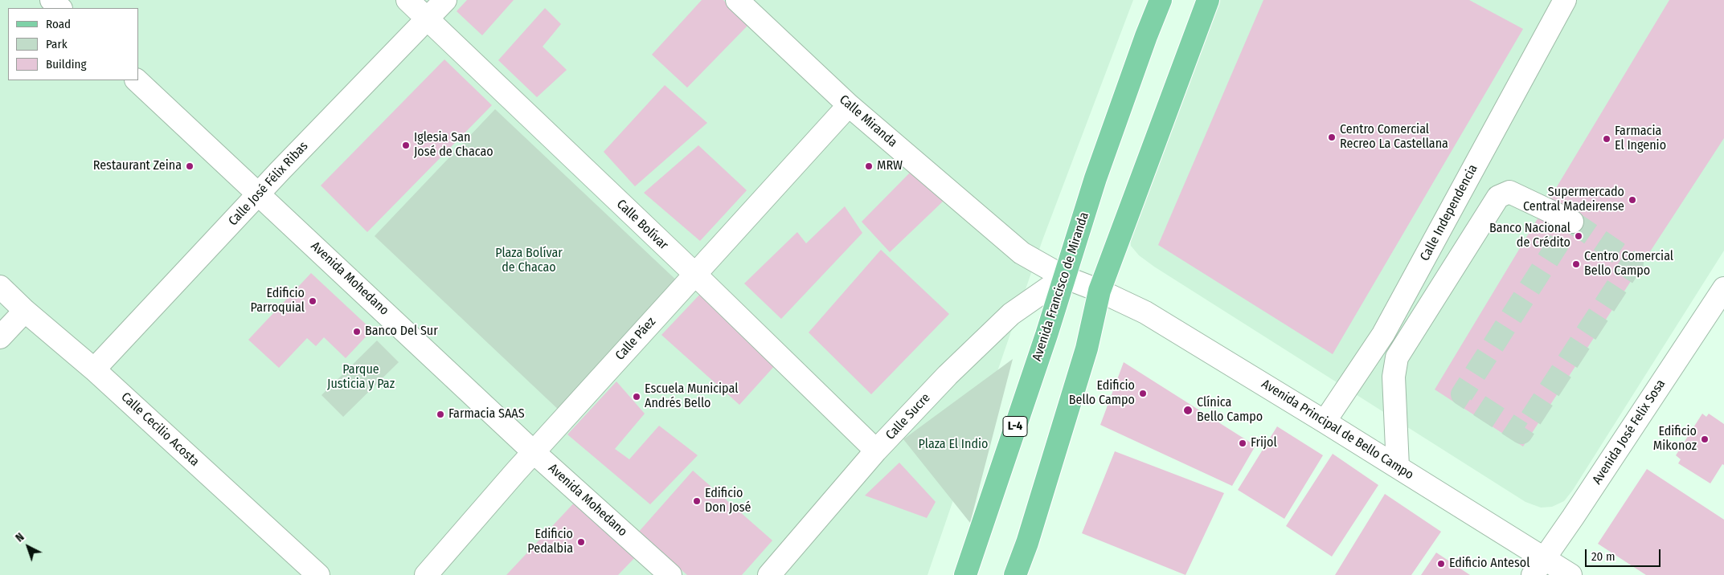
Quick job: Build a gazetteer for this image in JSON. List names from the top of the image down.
{
  "streets": {
    "main road": ["Avenida Francisco de Miranda", "L-4"],
    "street": [
      "Calle Miranda",
      "Calle José Félix Ribas",
      "Calle Independencia",
      "Calle Bolívar",
      "Avenida Mohedano",
      "Calle Páez",
      "Calle Sucre",
      "Calle Cecilio Acosta",
      "Avenida Principal de Bello Campo",
      "Avenida José Felix Sosa"
    ]
  },
  "crossings": [
    ["Calle Miranda", "Avenida Francisco de Miranda"],
    ["Calle Miranda", "Calle Páez"],
    ["Calle Miranda", "Calle Sucre"],
    ["Calle Miranda", "Avenida Principal de Bello Campo"],
    ["Calle José Félix Ribas", "Calle Bolívar"],
    ["Calle José Félix Ribas", "Avenida Mohedano"],
    ["Calle José Félix Ribas", "Calle Cecilio Acosta"],
    ["Calle Independencia", "Avenida Principal de Bello Campo"],
    ["Calle Bolívar", "Calle Páez"],
    ["Calle Bolívar", "Calle Sucre"],
    ["Avenida Mohedano", "Calle Páez"],
    ["Avenida Francisco de Miranda", "Calle Sucre"],
    ["Avenida Principal de Bello Campo", "Avenida José Felix Sosa"]
  ],
  "parks": ["Plaza Bolívar de Chacao", "Parque Justicia y Paz", "Plaza El Indio"],
  "places": [
    "Centro Comercial Recreo La Castellana",
    "Farmacia El Ingenio",
    "Iglesia San José de Chacao",
    "Restaurant Zeina",
    "MRW",
    "Supermercado Central Madeirense",
    "Banco Nacional de Crédito",
    "Centro Comercial Bello Campo",
    "Edificio Parroquial",
    "Banco Del Sur",
    "Edificio Bello Campo",
    "Escuela Municipal Andrés Bello",
    "Clínica Bello Campo",
    "Farmacia SAAS",
    "Edificio Mikonoz",
    "Frijol",
    "Edificio Don José",
    "Edificio Pedalbia",
    "Edificio Antesol"
  ],
  "legend": ["Road", "Park", "Building"],
  "scale_bar": "20 m",
  "north": "top left"
}
